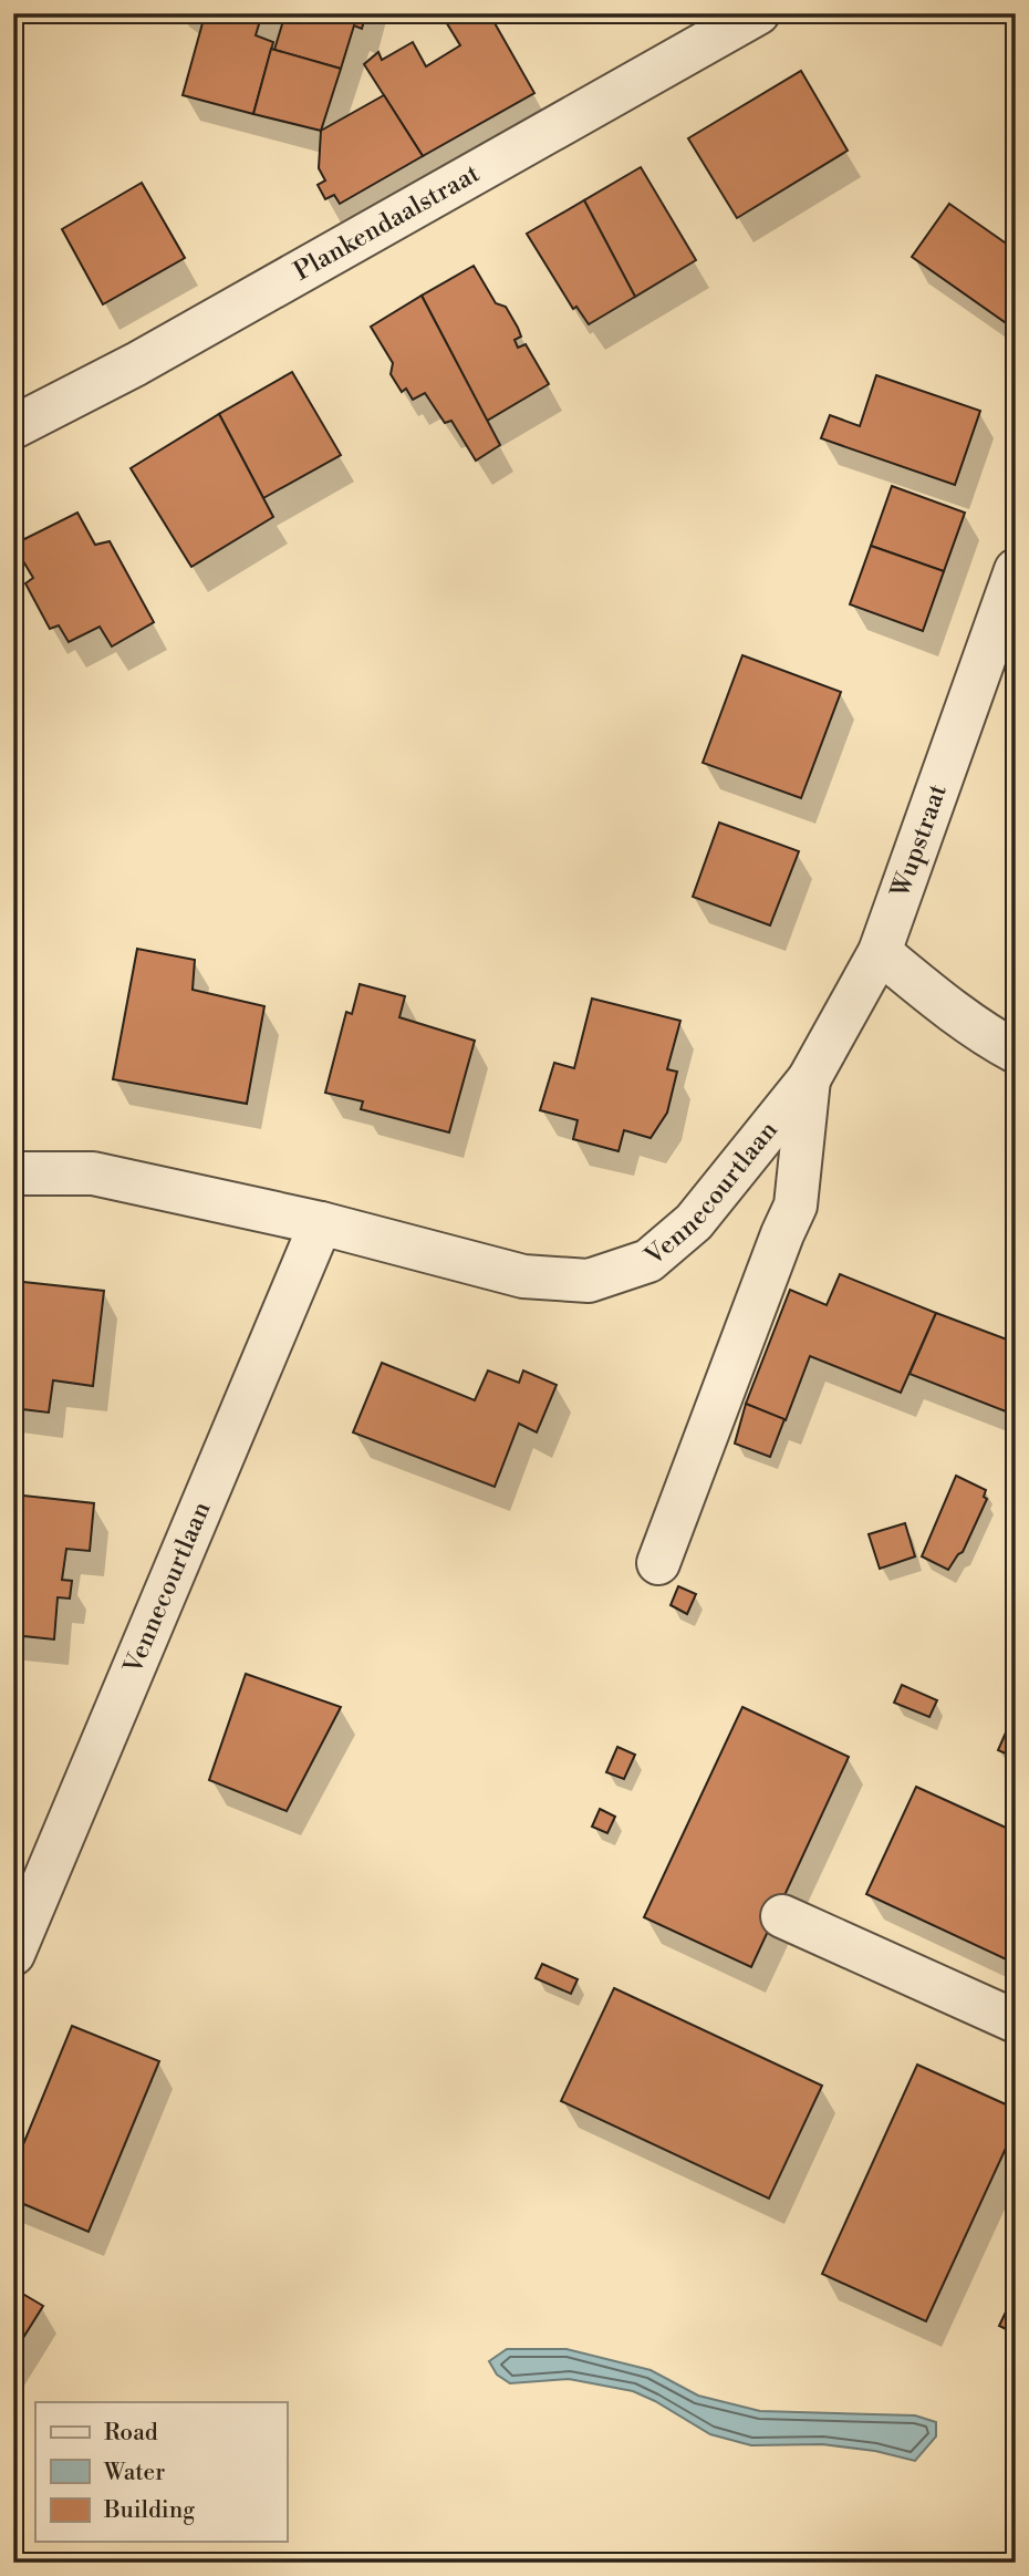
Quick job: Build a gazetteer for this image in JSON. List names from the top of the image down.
{
  "streets": {
    "street": ["Plankendaalstraat", "Wupstraat", "Vennecourtlaan"]
  },
  "crossings": [
    ["Wupstraat", "Vennecourtlaan"]
  ],
  "legend": ["Road", "Water", "Building"]
}
